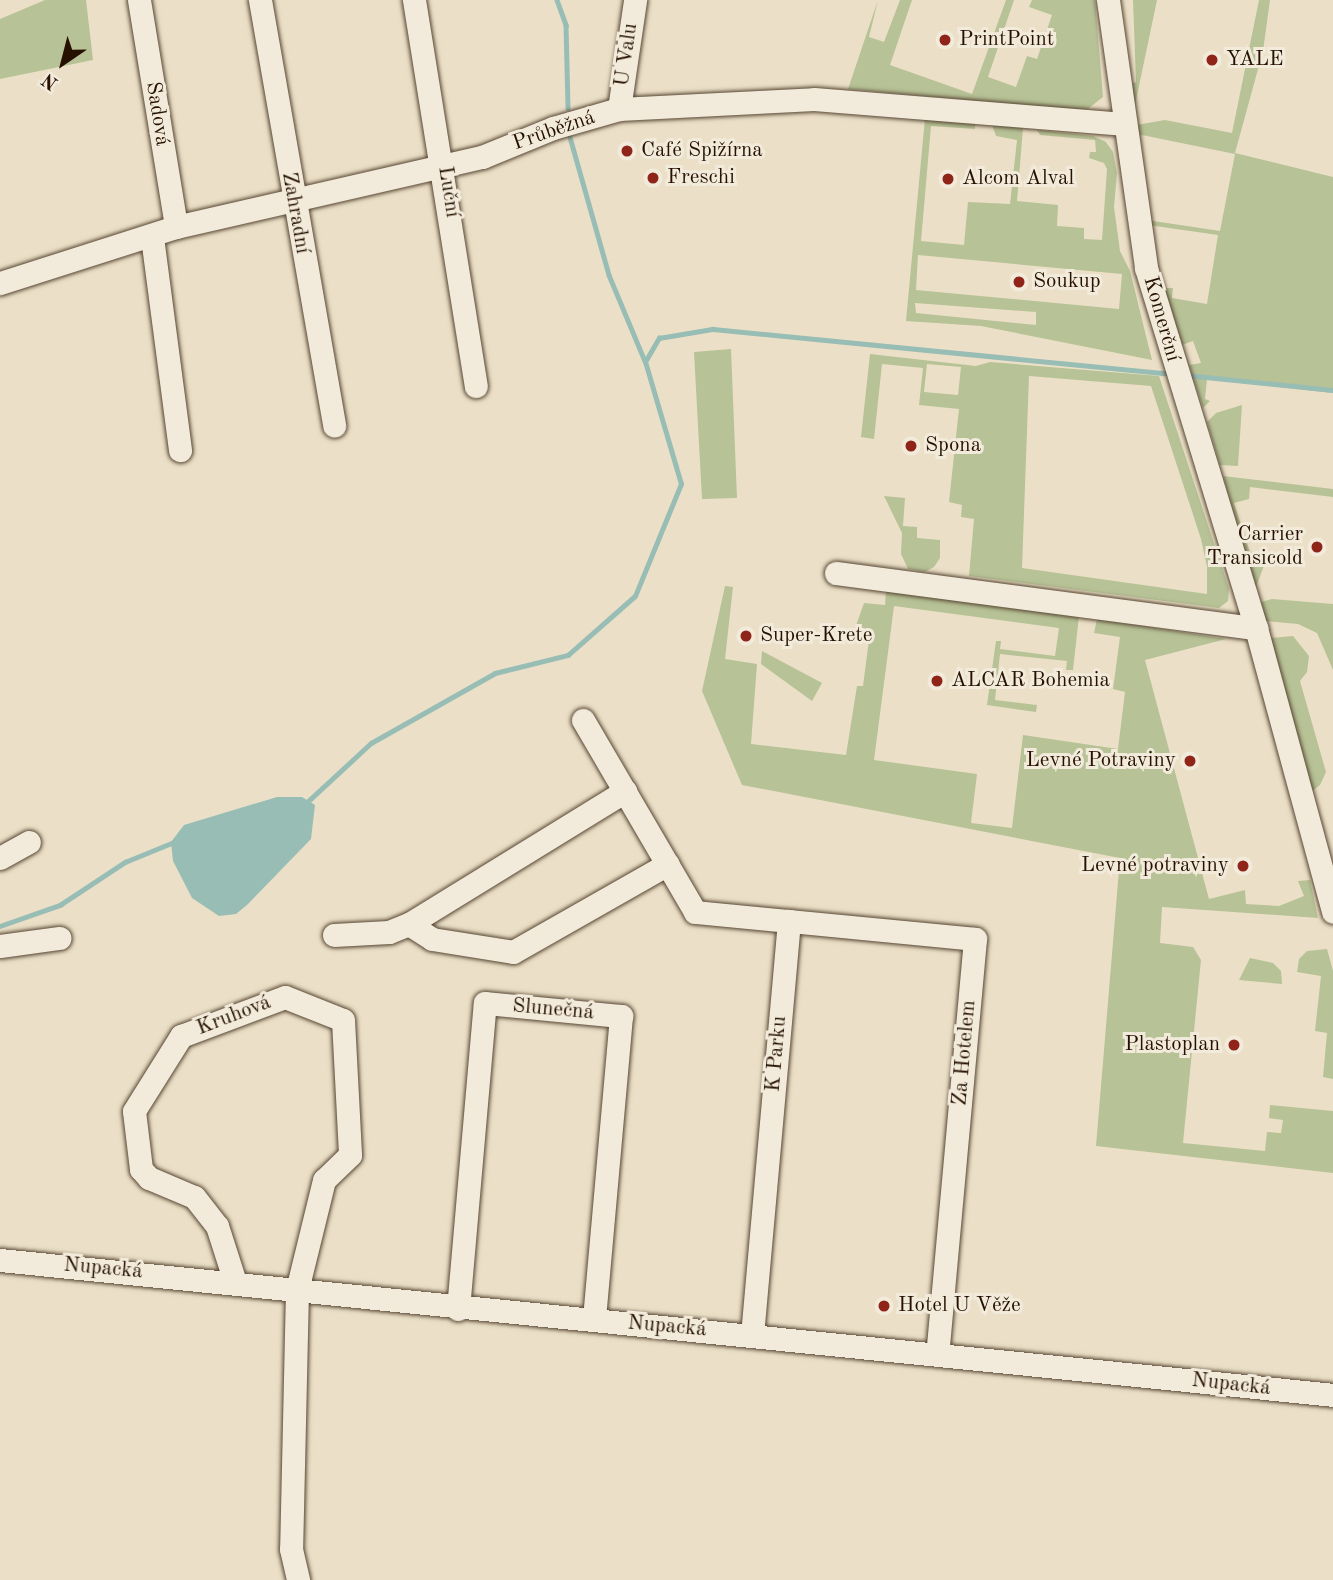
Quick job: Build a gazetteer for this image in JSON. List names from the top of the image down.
{
  "streets": {
    "street": [
      "U Valu",
      "Sadová",
      "Průběžná",
      "Luční",
      "Zahradní",
      "Komerční",
      "Slunečná",
      "Kruhová",
      "Za Hotelem",
      "K Parku",
      "Nupacká"
    ]
  },
  "crossings": [
    ["U Valu", "Průběžná"],
    ["Sadová", "Průběžná"],
    ["Průběžná", "Luční"],
    ["Průběžná", "Zahradní"],
    ["Průběžná", "Komerční"],
    ["Slunečná", "Nupacká"],
    ["Kruhová", "Nupacká"],
    ["Za Hotelem", "K Parku"],
    ["Za Hotelem", "Nupacká"],
    ["K Parku", "Nupacká"]
  ],
  "places": [
    "PrintPoint",
    "YALE",
    "Café Spižírna",
    "Freschi",
    "Alcom Alval",
    "Soukup",
    "Spona",
    "Carrier Transicold",
    "Super-Krete",
    "ALCAR Bohemia",
    "Levné Potraviny",
    "Levné potraviny",
    "Plastoplan",
    "Hotel U Věže"
  ],
  "north": "bottom left"
}
